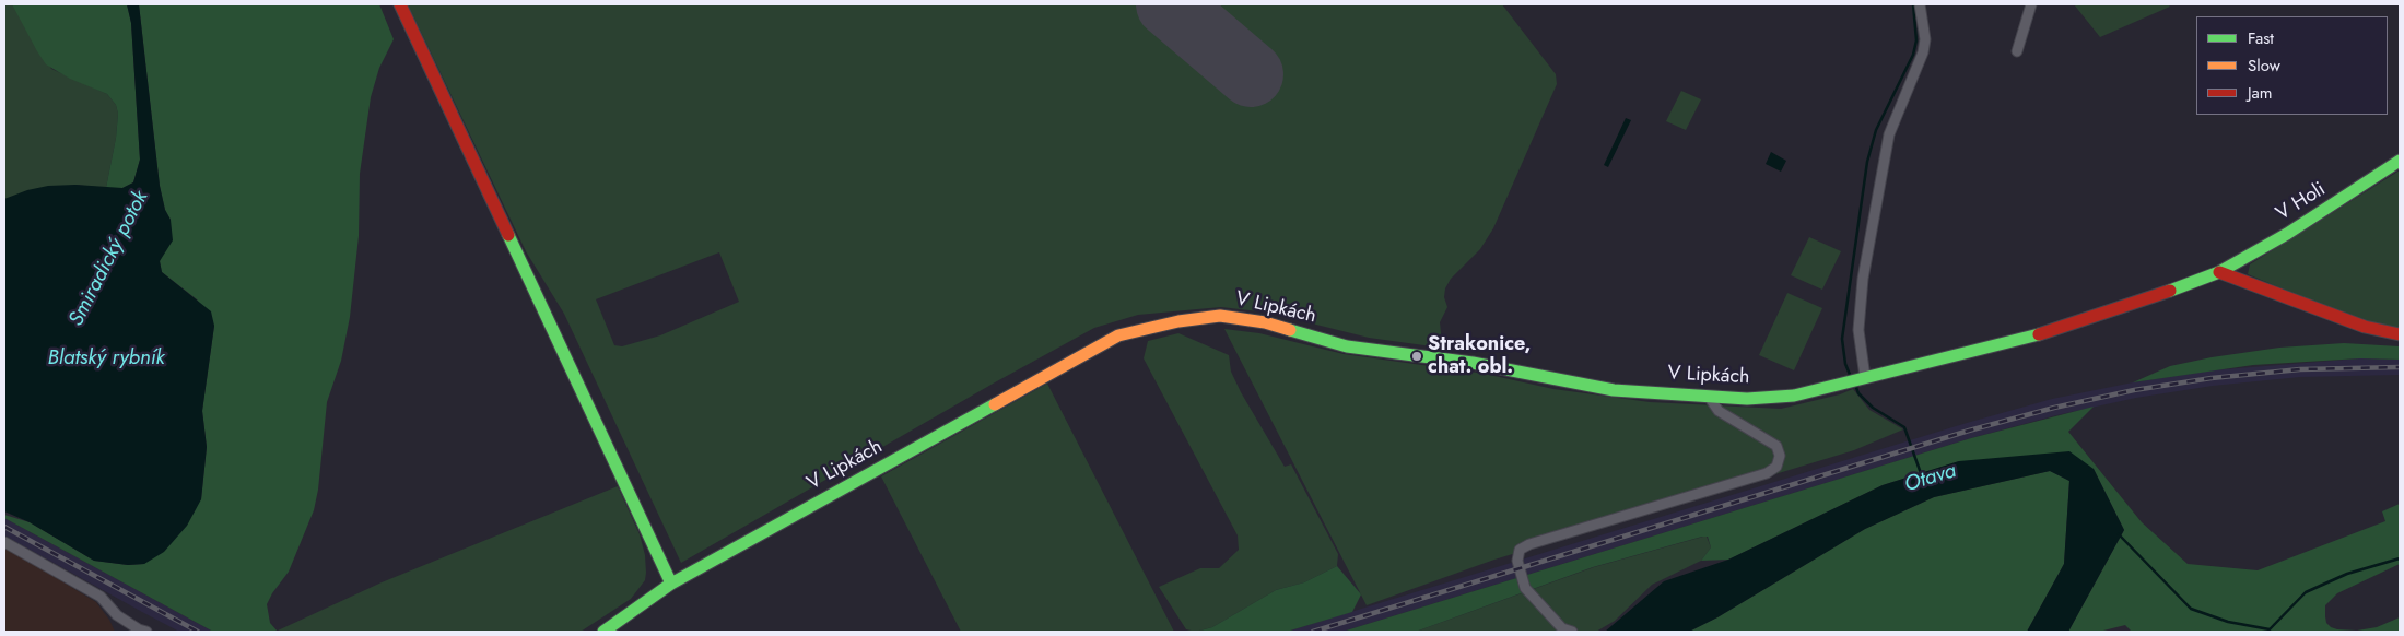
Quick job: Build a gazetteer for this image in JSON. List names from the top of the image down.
{
  "streets": {
    "street": ["V Holi", "V Lipkách"]
  },
  "crossings": [
    ["V Holi", "V Lipkách"]
  ],
  "water": ["Smiradický potok", "Blatský rybník", "Otava"],
  "places": ["Strakonice, chat. obl."],
  "legend": ["Fast", "Slow", "Jam"]
}
